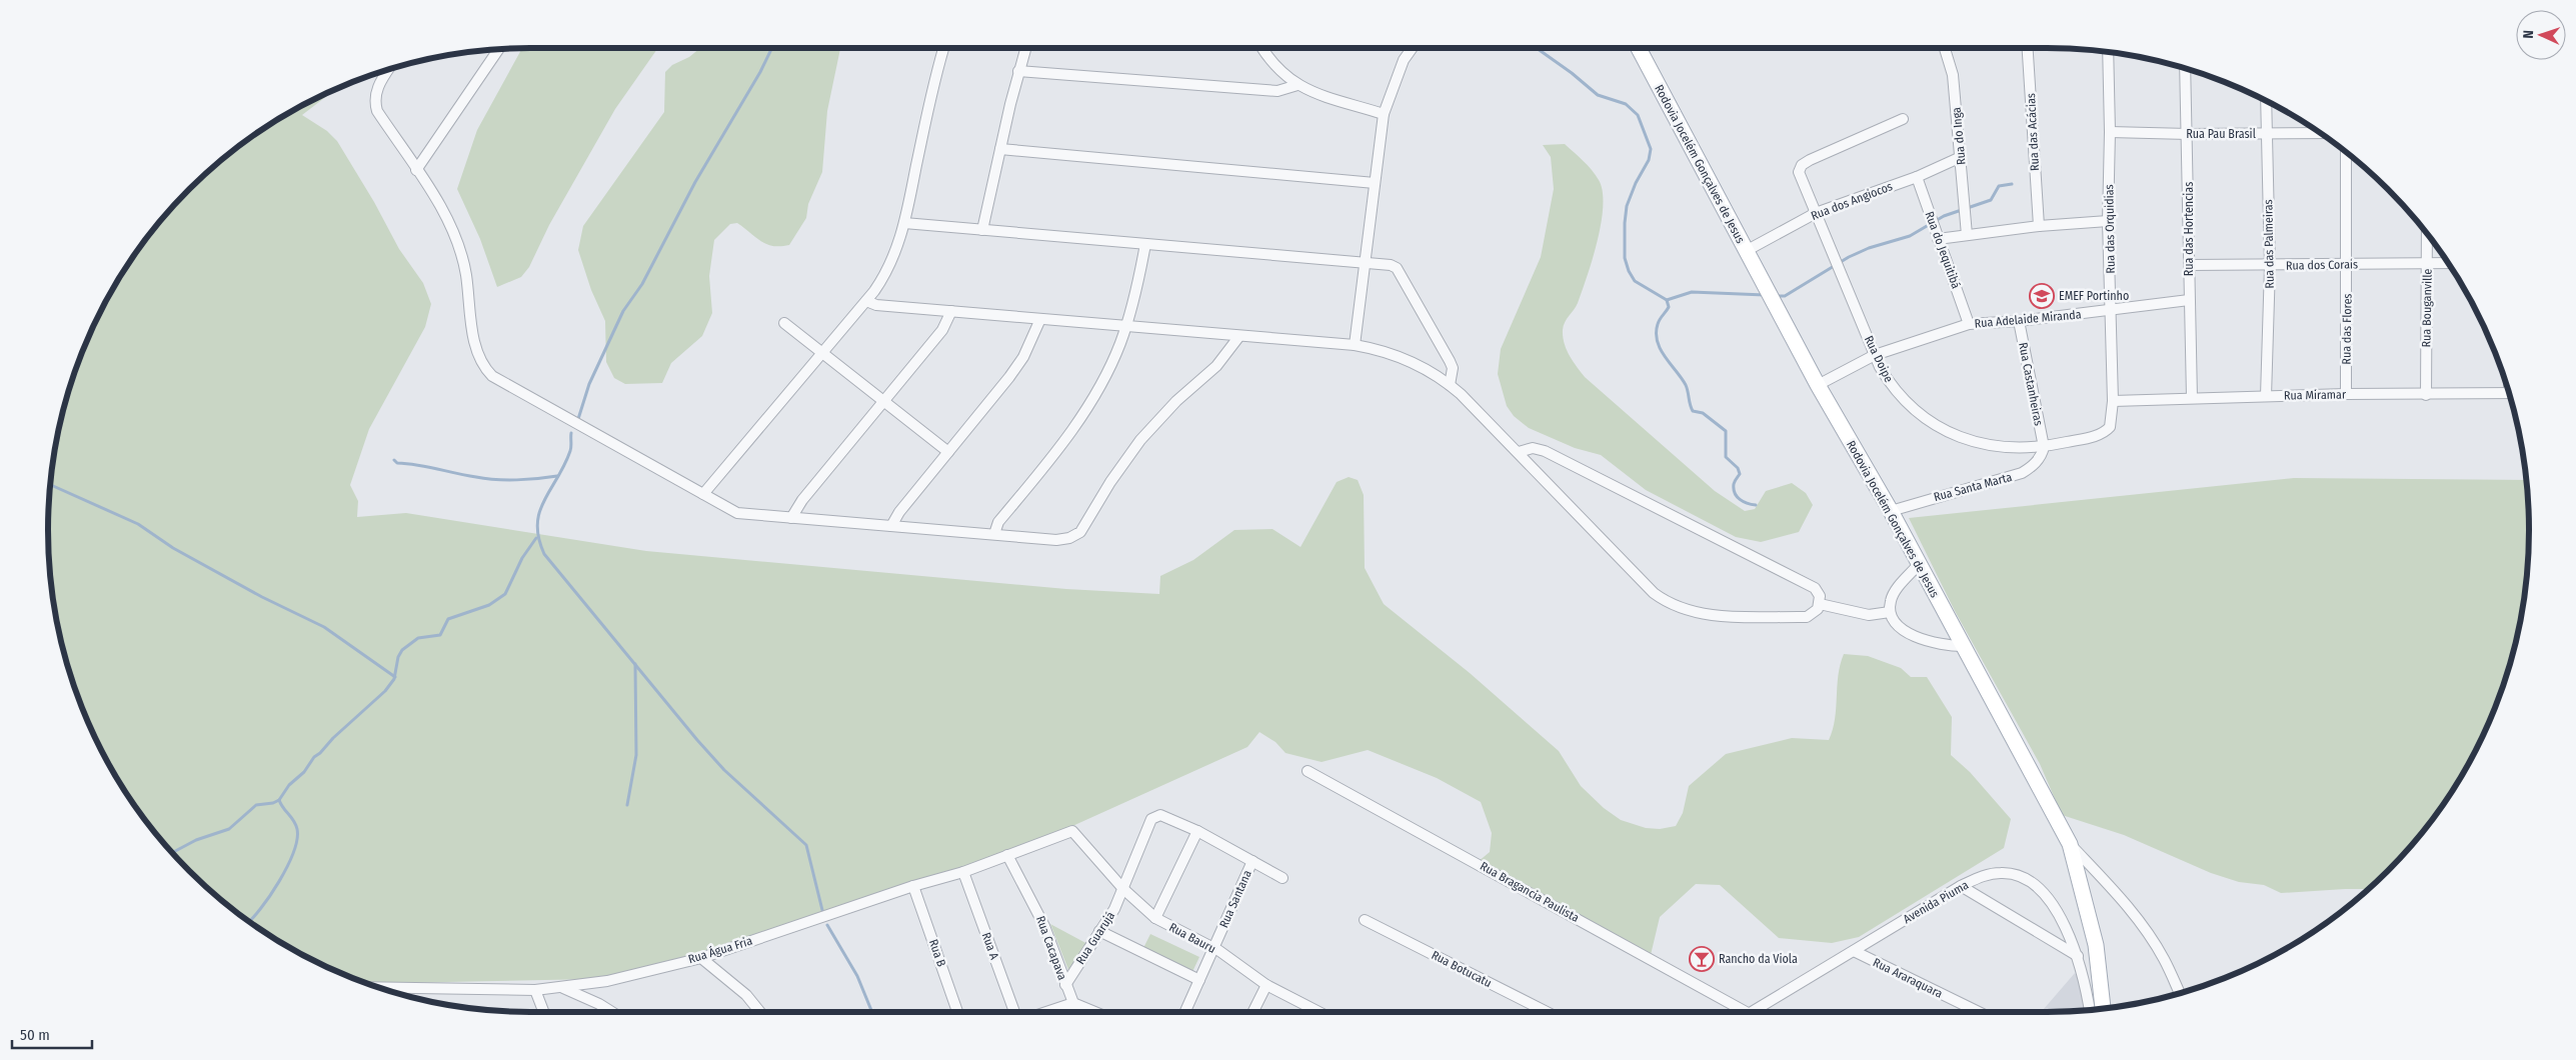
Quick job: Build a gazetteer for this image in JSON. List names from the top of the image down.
{
  "streets": {
    "main road": ["Rodovia Jocelém Gonçalves de Jesus"],
    "street": [
      "Rua das Acácias",
      "Rua Pau Brasil",
      "Rua do Inga",
      "Rua dos Angiocos",
      "Rua das Orquidias",
      "Rua das Hortencias",
      "Rua das Palmeiras",
      "Rua do Jequitibá",
      "Rua dos Corais",
      "Rua Bouganville",
      "Rua Adelaide Miranda",
      "Rua das Flores",
      "Rua Doipe",
      "Rua Castanheiras",
      "Rua Miramar",
      "Rua Santa Marta",
      "Rua Bragancia Paulista",
      "Rua Santana",
      "Avenida Piuma",
      "Rua Guarujá",
      "Rua Bauru",
      "Rua A",
      "Rua Cacapava",
      "Rua Água Fria",
      "Rua B",
      "Rua Botucatu",
      "Rua Araraquara"
    ]
  },
  "crossings": [
    ["Rua Pau Brasil", "Rua das Orquidias"],
    ["Rua Pau Brasil", "Rua das Hortencias"],
    ["Rua Pau Brasil", "Rua das Palmeiras"],
    ["Rua do Inga", "Rua dos Angiocos"],
    ["Rodovia Jocelém Gonçalves de Jesus", "Rua dos Angiocos"],
    ["Rodovia Jocelém Gonçalves de Jesus", "Rua Adelaide Miranda"],
    ["Rodovia Jocelém Gonçalves de Jesus", "Rua Santa Marta"],
    ["Rua dos Angiocos", "Rua do Jequitibá"],
    ["Rua dos Angiocos", "Rua Doipe"],
    ["Rua das Orquidias", "Rua Adelaide Miranda"],
    ["Rua das Orquidias", "Rua Doipe"],
    ["Rua das Orquidias", "Rua Miramar"],
    ["Rua das Hortencias", "Rua dos Corais"],
    ["Rua das Hortencias", "Rua Adelaide Miranda"],
    ["Rua das Hortencias", "Rua Miramar"],
    ["Rua das Palmeiras", "Rua dos Corais"],
    ["Rua das Palmeiras", "Rua Miramar"],
    ["Rua do Jequitibá", "Rua Adelaide Miranda"],
    ["Rua dos Corais", "Rua Bouganville"],
    ["Rua dos Corais", "Rua das Flores"],
    ["Rua Bouganville", "Rua Miramar"],
    ["Rua Adelaide Miranda", "Rua Doipe"],
    ["Rua Adelaide Miranda", "Rua Castanheiras"],
    ["Rua das Flores", "Rua Miramar"],
    ["Rua Doipe", "Rua Castanheiras"],
    ["Rua Doipe", "Rua Santa Marta"],
    ["Rua Castanheiras", "Rua Santa Marta"],
    ["Rua Santana", "Rua Bauru"],
    ["Avenida Piuma", "Rua Araraquara"],
    ["Rua Guarujá", "Rua Bauru"],
    ["Rua Guarujá", "Rua Cacapava"],
    ["Rua Bauru", "Rua Água Fria"],
    ["Rua A", "Rua Água Fria"],
    ["Rua Cacapava", "Rua Água Fria"],
    ["Rua Água Fria", "Rua B"]
  ],
  "places": {
    "school or university": ["EMEF Portinho"],
    "bar": ["Rancho da Viola"]
  },
  "scale_bar": "50 m",
  "north": "left"
}
